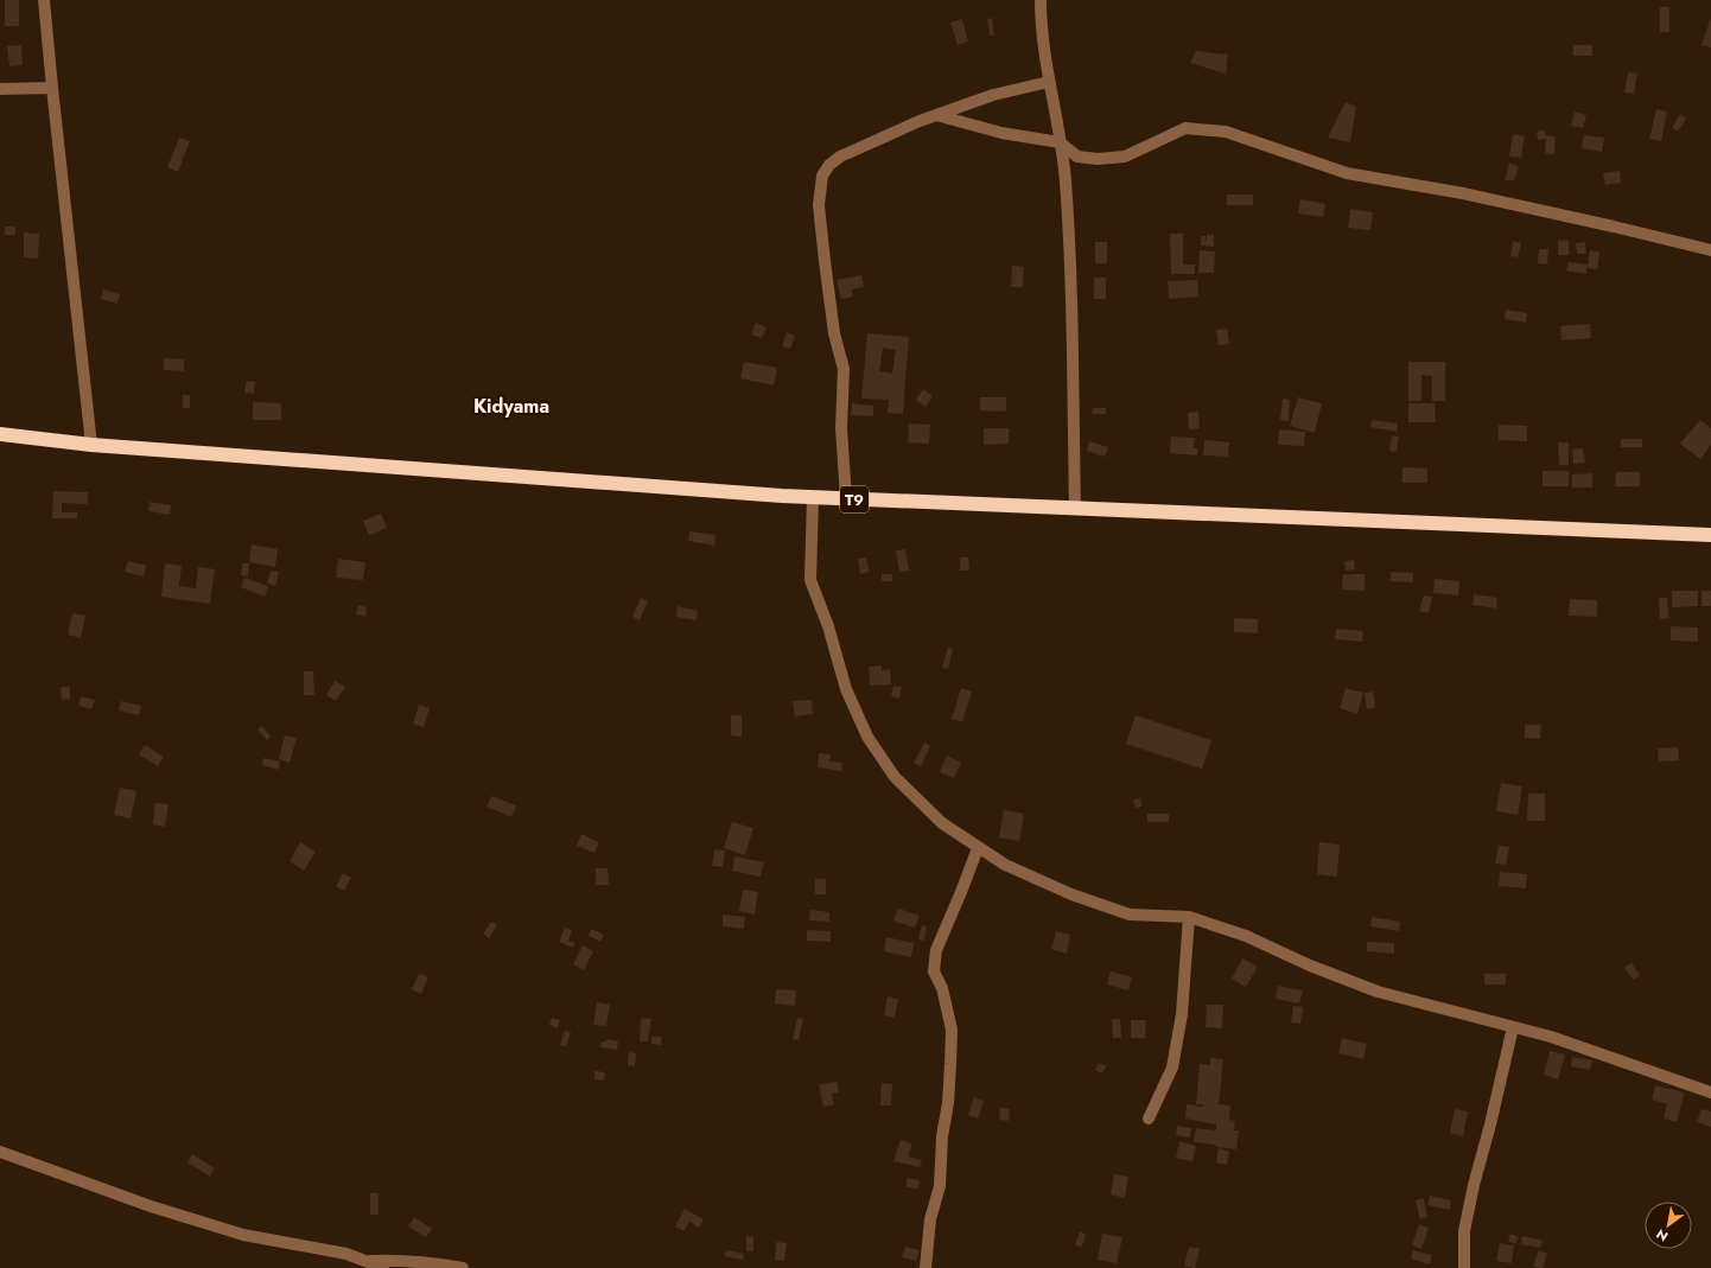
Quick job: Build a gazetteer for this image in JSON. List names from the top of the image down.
{
  "streets": {
    "highway": ["T9"]
  },
  "districts": ["Kidyama"],
  "north": "bottom left"
}
